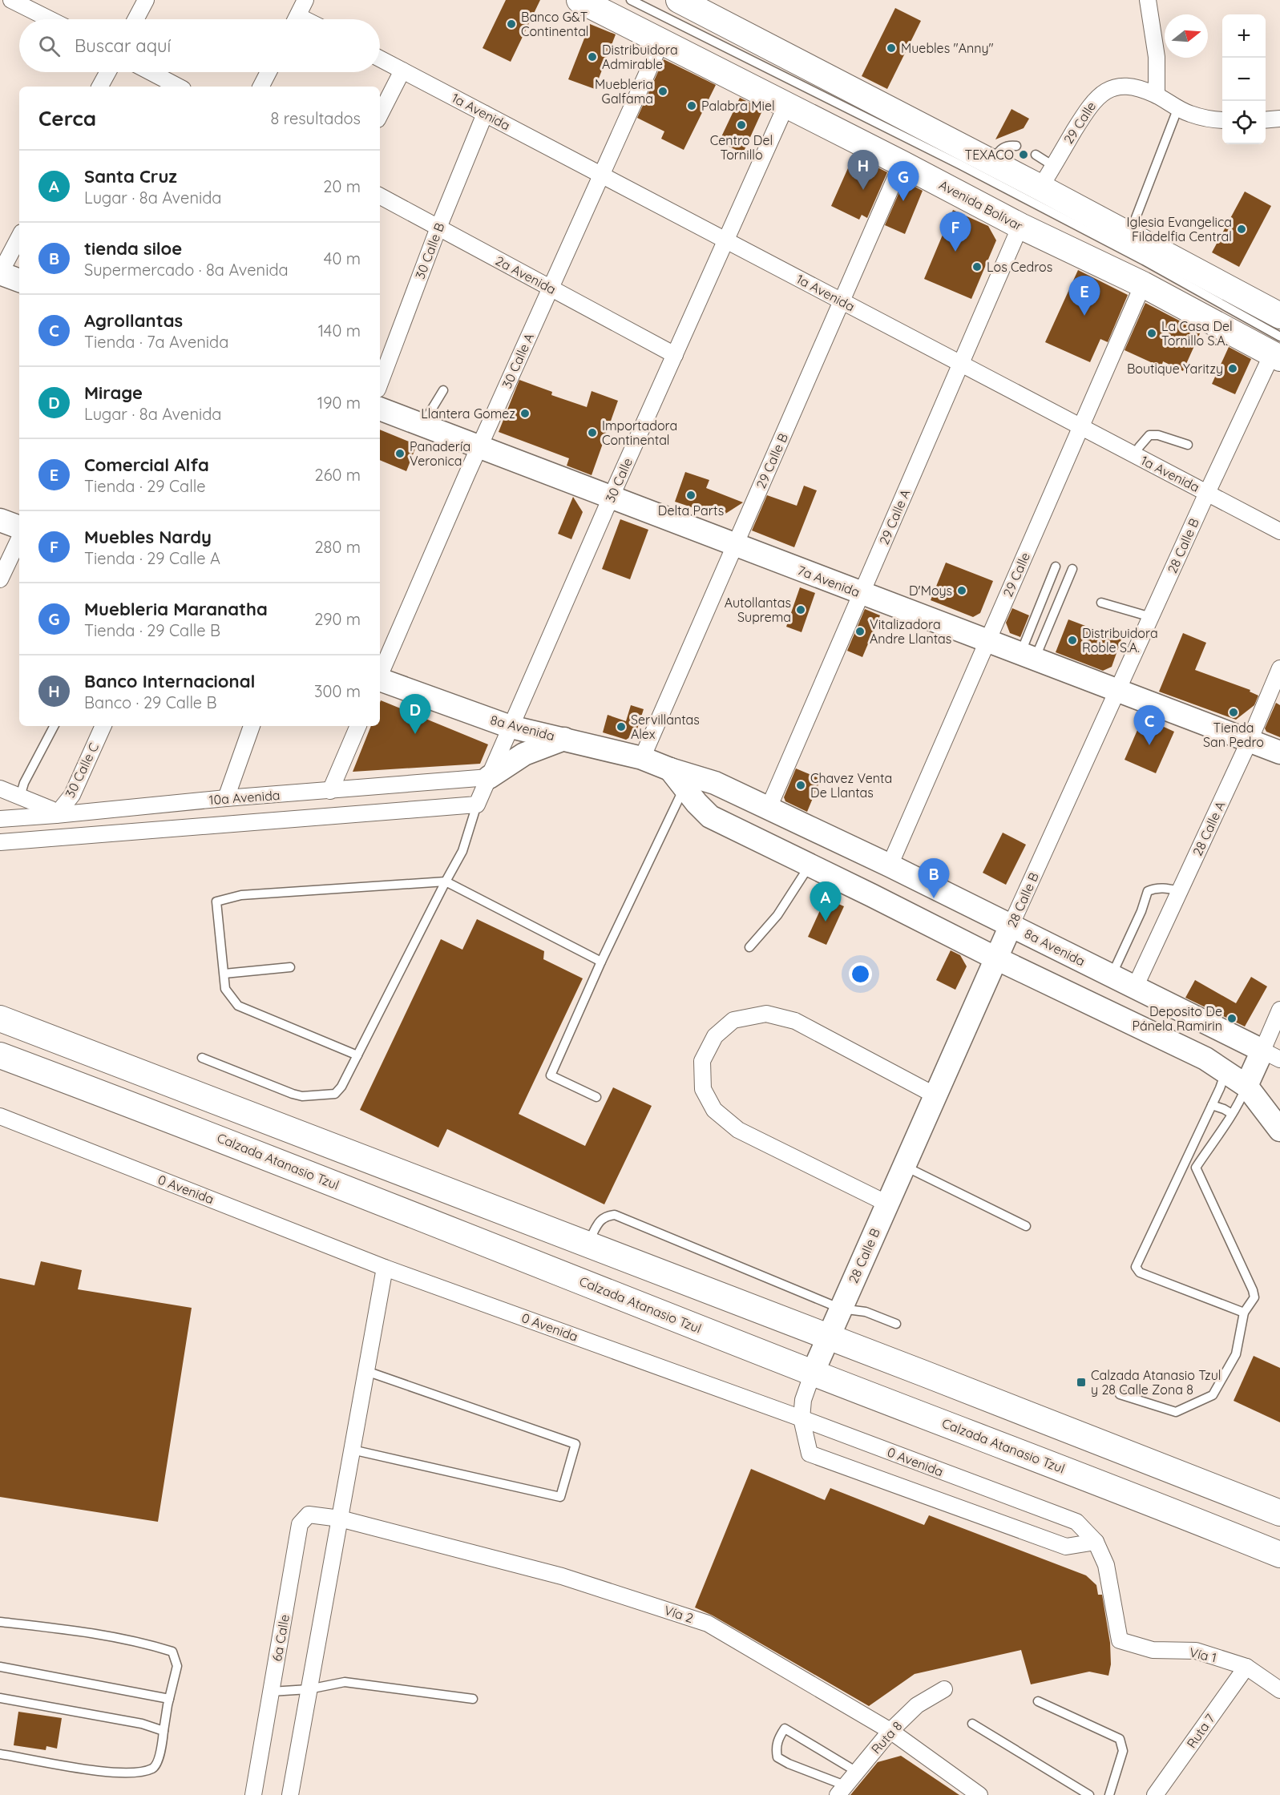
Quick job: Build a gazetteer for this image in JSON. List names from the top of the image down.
{
  "streets": {
    "main road": [
      "Avenida Bolívar",
      "28 Calle B",
      "7a Avenida",
      "8a Avenida",
      "Calzada Atanasio Tzul"
    ],
    "street": [
      "1a Avenida",
      "29 Calle",
      "30 Calle B",
      "2a Avenida",
      "30 Calle A",
      "29 Calle B",
      "30 Calle",
      "29 Calle A",
      "30 Calle C",
      "10a Avenida",
      "28 Calle A",
      "0 Avenida",
      "Vía 2",
      "6a Calle",
      "Vía 1",
      "Ruta 7",
      "Ruta 8"
    ]
  },
  "crossings": [
    ["1a Avenida", "29 Calle"],
    ["1a Avenida", "30 Calle B"],
    ["1a Avenida", "30 Calle A"],
    ["1a Avenida", "29 Calle B"],
    ["1a Avenida", "30 Calle"],
    ["1a Avenida", "29 Calle A"],
    ["1a Avenida", "28 Calle B"],
    ["29 Calle", "Avenida Bolívar"],
    ["29 Calle", "7a Avenida"],
    ["29 Calle", "8a Avenida"],
    ["Avenida Bolívar", "30 Calle A"],
    ["Avenida Bolívar", "29 Calle B"],
    ["Avenida Bolívar", "30 Calle"],
    ["Avenida Bolívar", "29 Calle A"],
    ["Avenida Bolívar", "28 Calle B"],
    ["30 Calle B", "2a Avenida"],
    ["2a Avenida", "30 Calle A"],
    ["2a Avenida", "30 Calle"],
    ["30 Calle A", "7a Avenida"],
    ["29 Calle B", "7a Avenida"],
    ["29 Calle B", "8a Avenida"],
    ["30 Calle", "7a Avenida"],
    ["30 Calle", "8a Avenida"],
    ["30 Calle", "10a Avenida"],
    ["29 Calle A", "7a Avenida"],
    ["29 Calle A", "8a Avenida"],
    ["28 Calle B", "7a Avenida"],
    ["28 Calle B", "8a Avenida"],
    ["28 Calle B", "Calzada Atanasio Tzul"],
    ["28 Calle B", "0 Avenida"],
    ["7a Avenida", "28 Calle A"],
    ["8a Avenida", "28 Calle A"],
    ["30 Calle C", "10a Avenida"],
    ["0 Avenida", "Vía 1"],
    ["Vía 2", "6a Calle"],
    ["Vía 2", "Ruta 8"],
    ["Vía 1", "Ruta 7"]
  ],
  "places": {
    "other": [
      "Banco G&T Continental",
      "Muebles \"Anny\"",
      "Distribuidora Admirable",
      "Muebleria Galfama",
      "Palabra Miel",
      "Centro Del Tornillo",
      "TEXACO",
      "Iglesia Evangelica Filadelfia Central",
      "Los Cedros",
      "La Casa Del Tornillo S.A.",
      "Boutique Yaritzy",
      "Llantera Gomez",
      "Importadora Continental",
      "Panadería Veronica",
      "Delta Parts",
      "D'Moys",
      "Autollantas Suprema",
      "Vitalizadora Andre Llantas",
      "Distribuidora Roble S.A.",
      "Tienda San Pedro",
      "Servillantas Alex",
      "Chavez Venta De Llantas",
      "Deposito De Pánela Ramirin"
    ],
    "transit": ["Calzada Atanasio Tzul y 28 Calle Zona 8"]
  },
  "north": "right",
  "page": {
    "map_buttons": ["+", "−"],
    "search": "Buscar aquí",
    "heading": ["Cerca", "8 resultados"],
    "list": [
      {
        "mark": "A",
        "name": "Santa Cruz",
        "note": "Lugar · 8a Avenida",
        "value": "20 m"
      },
      {
        "mark": "B",
        "name": "tienda siloe",
        "note": "Supermercado · 8a Avenida",
        "value": "40 m"
      },
      {
        "mark": "C",
        "name": "Agrollantas",
        "note": "Tienda · 7a Avenida",
        "value": "140 m"
      },
      {
        "mark": "D",
        "name": "Mirage",
        "note": "Lugar · 8a Avenida",
        "value": "190 m"
      },
      {
        "mark": "E",
        "name": "Comercial Alfa",
        "note": "Tienda · 29 Calle",
        "value": "260 m"
      },
      {
        "mark": "F",
        "name": "Muebles Nardy",
        "note": "Tienda · 29 Calle A",
        "value": "280 m"
      },
      {
        "mark": "G",
        "name": "Muebleria Maranatha",
        "note": "Tienda · 29 Calle B",
        "value": "290 m"
      },
      {
        "mark": "H",
        "name": "Banco Internacional",
        "note": "Banco · 29 Calle B",
        "value": "300 m"
      }
    ],
    "pins": [
      "H",
      "G",
      "F",
      "E",
      "D",
      "C",
      "B",
      "A"
    ]
  }
}
